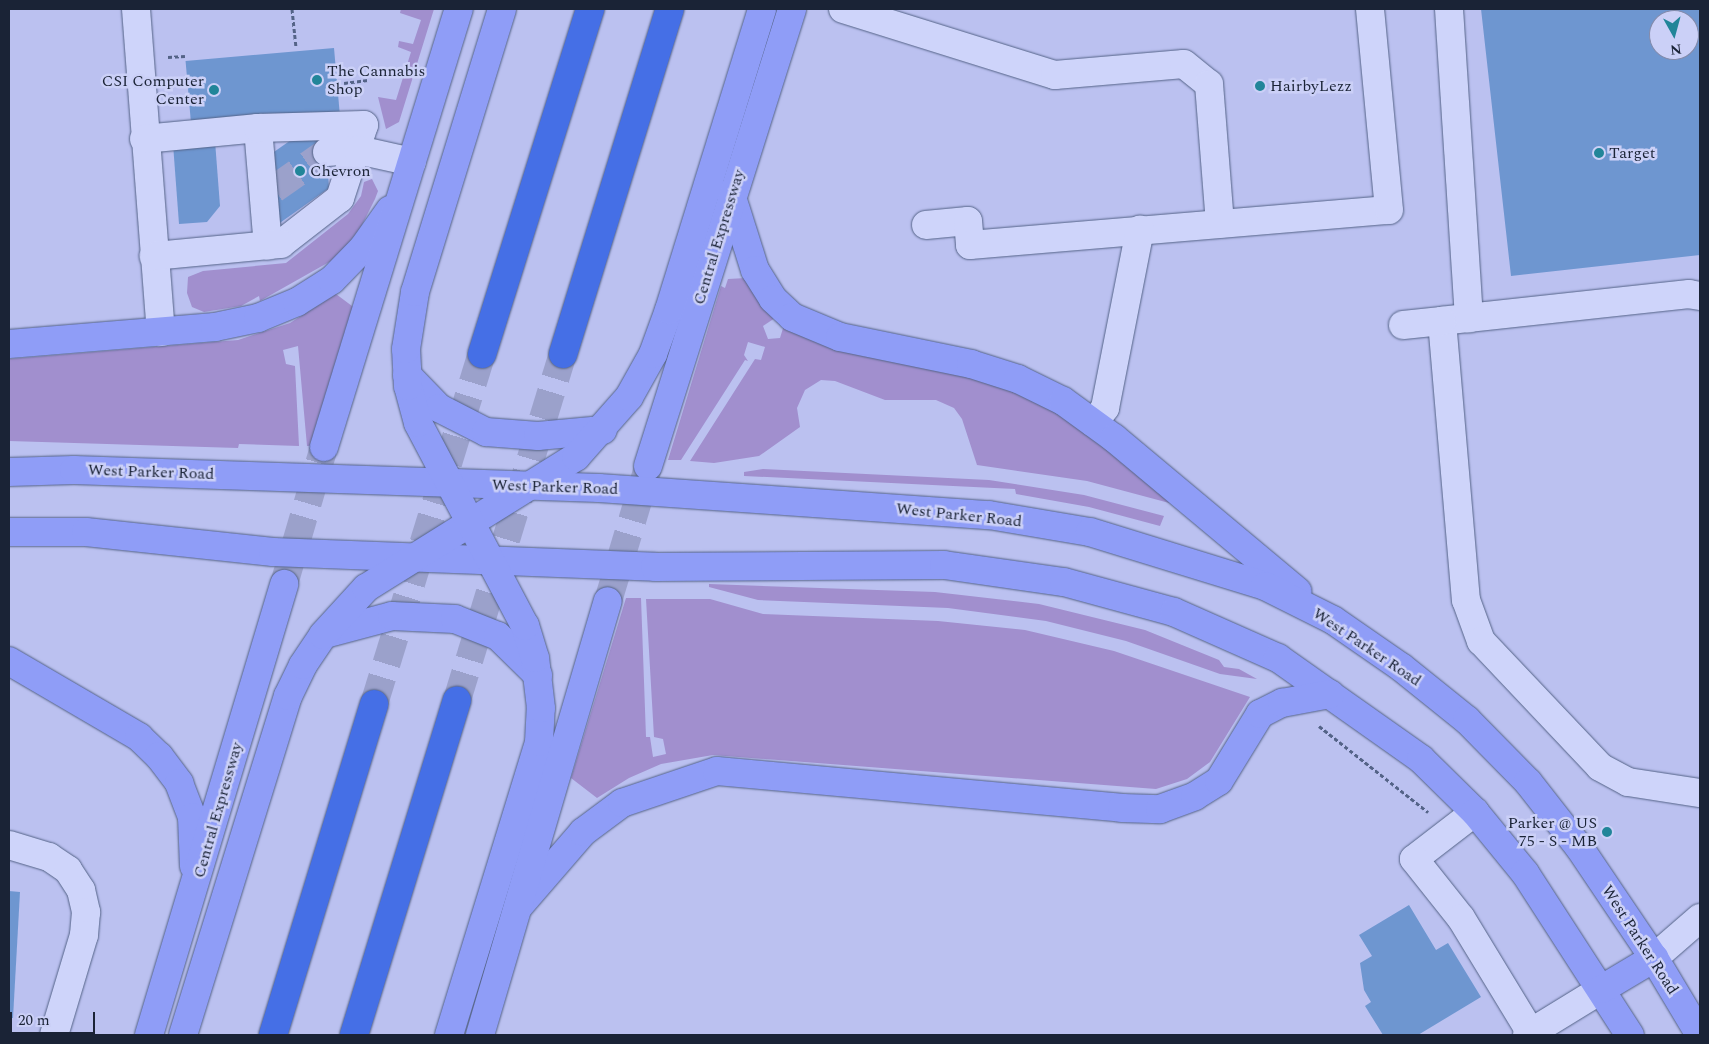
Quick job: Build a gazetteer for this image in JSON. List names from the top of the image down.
{
  "streets": {
    "main road": ["Central Expressway", "West Parker Road"]
  },
  "places": [
    "The Cannabis Shop",
    "HairbyLezz",
    "CSI Computer Center",
    "Target",
    "Chevron",
    "Parker @ US 75 - S - MB"
  ],
  "scale_bar": "20 m",
  "north": "bottom"
}
